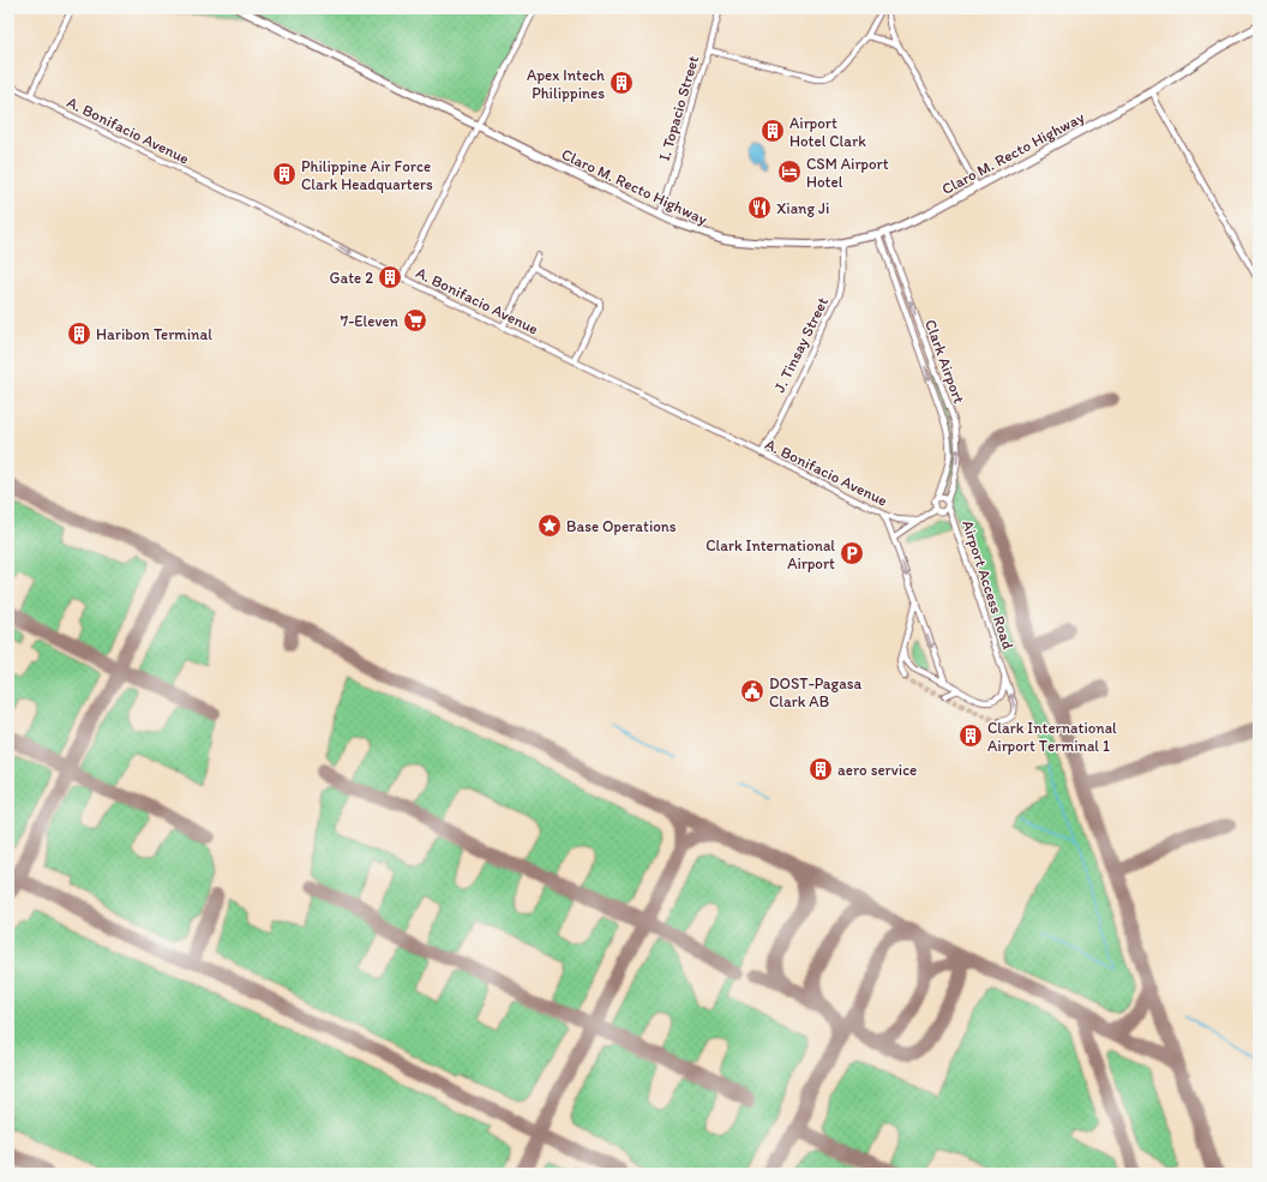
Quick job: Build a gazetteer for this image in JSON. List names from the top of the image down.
{
  "streets": {
    "main road": ["Claro M. Recto Highway"],
    "street": [
      "I. Topacio Street",
      "A. Bonifacio Avenue",
      "J. Tinsay Street",
      "Clark Airport",
      "Airport Access Road"
    ]
  },
  "crossings": [
    ["I. Topacio Street", "Claro M. Recto Highway"],
    ["A. Bonifacio Avenue", "J. Tinsay Street"],
    ["Claro M. Recto Highway", "J. Tinsay Street"],
    ["Claro M. Recto Highway", "Clark Airport"],
    ["Clark Airport", "Airport Access Road"]
  ],
  "one_way": ["A. Bonifacio Avenue"],
  "places": {
    "building": [
      "Apex Intech Philippines",
      "Airport Hotel Clark",
      "Philippine Air Force Clark Headquarters",
      "Gate 2",
      "Haribon Terminal",
      "Clark International Airport Terminal 1",
      "aero service"
    ],
    "hotel": ["CSM Airport Hotel"],
    "restaurant": ["Xiang Ji"],
    "supermarket": ["7-Eleven"],
    "place": ["Base Operations"],
    "parking": ["Clark International Airport"],
    "public building": ["DOST-Pagasa Clark AB"]
  }
}
